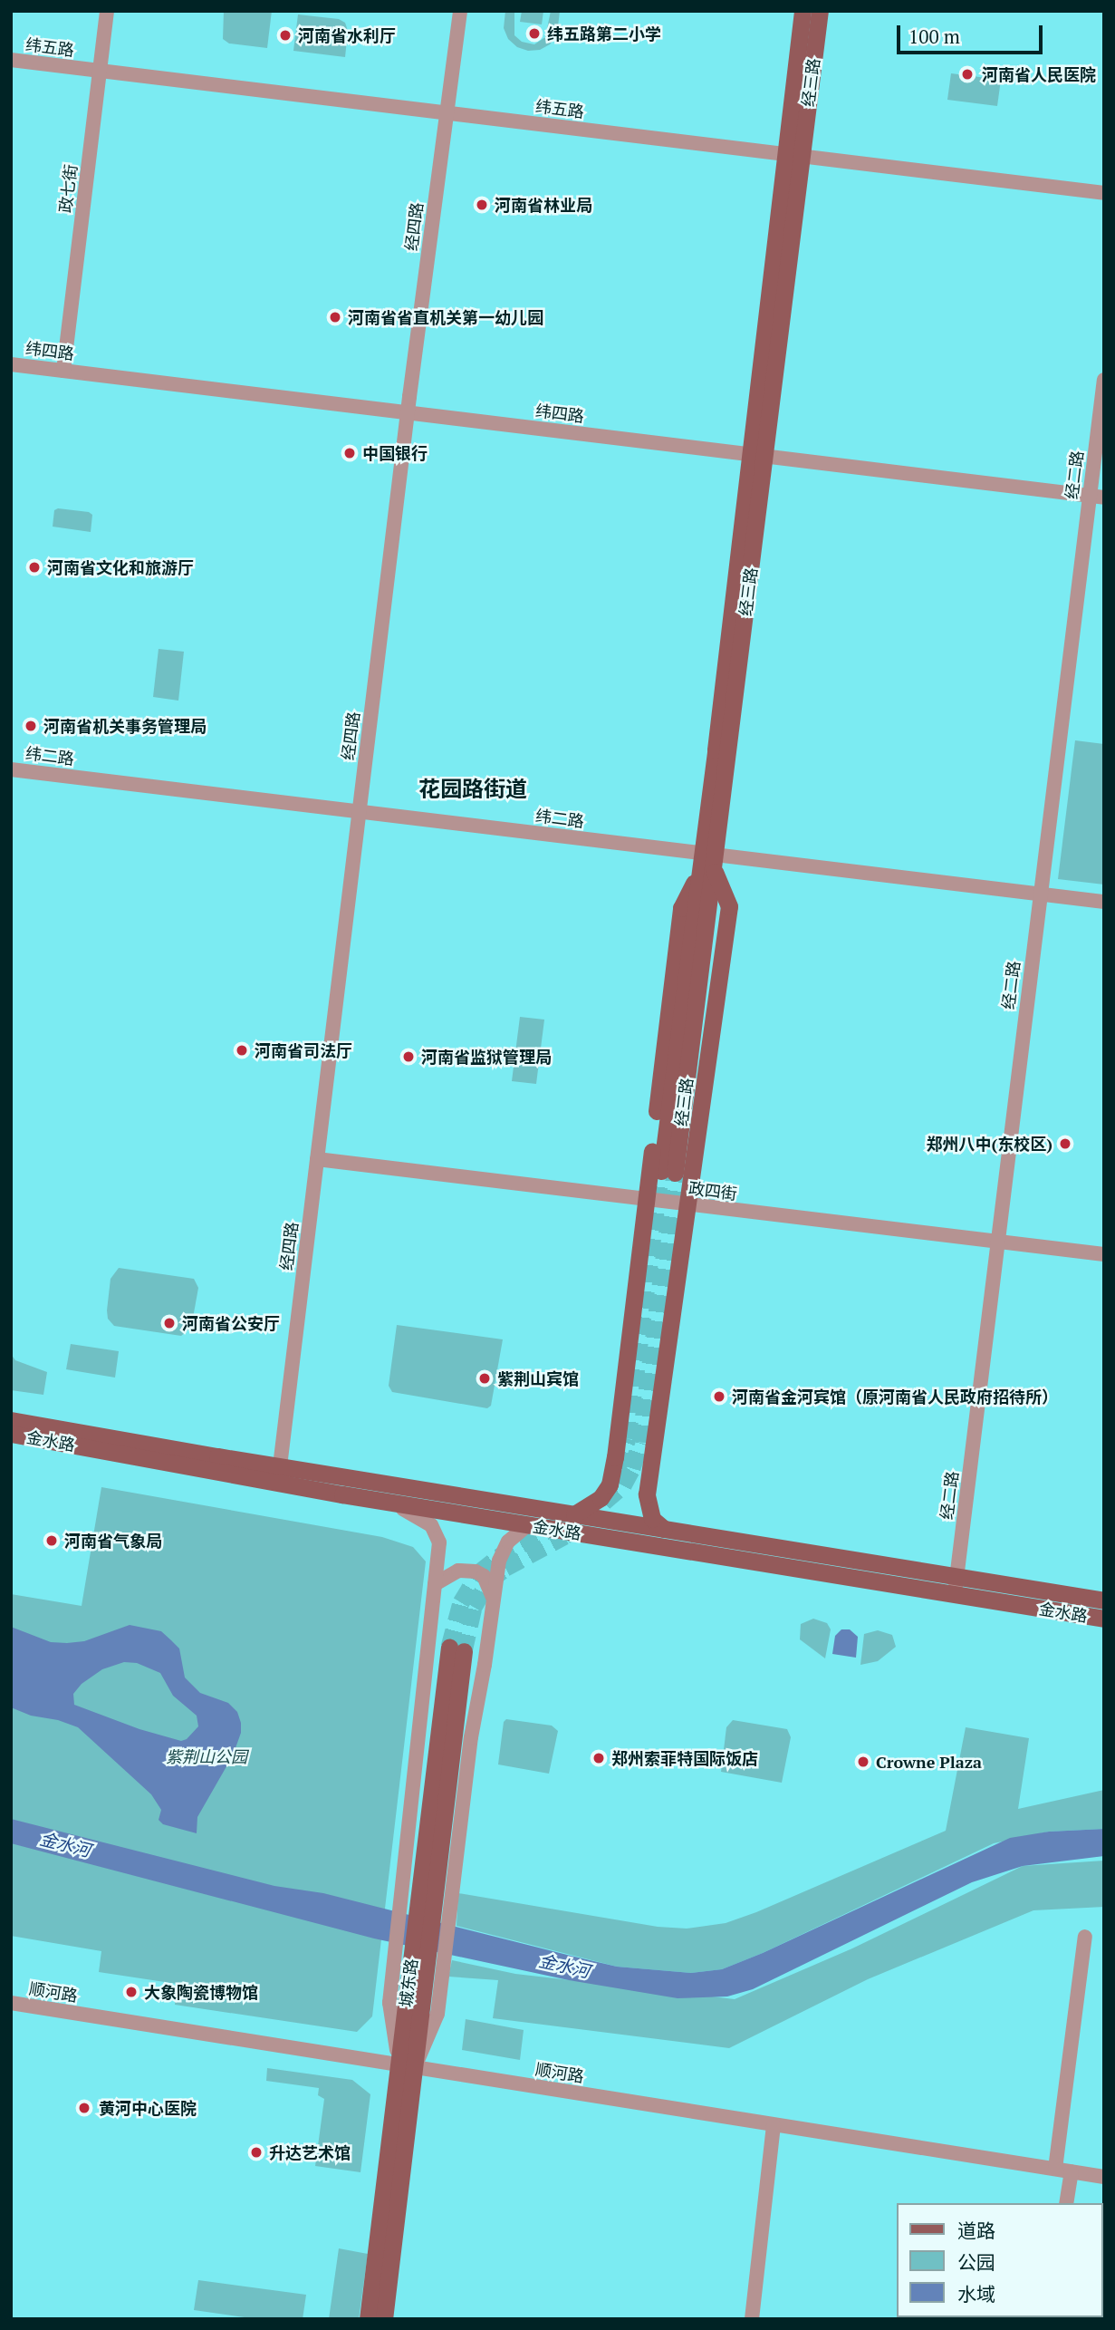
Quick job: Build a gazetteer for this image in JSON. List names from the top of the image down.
{
  "streets": {
    "main road": ["经三路", "金水路", "城东路"],
    "street": [
      "纬五路",
      "政七街",
      "经四路",
      "纬四路",
      "经二路",
      "纬二路",
      "政四街",
      "顺河路"
    ]
  },
  "crossings": [
    ["纬五路", "经三路"],
    ["纬五路", "政七街"],
    ["纬五路", "经四路"],
    ["经三路", "纬四路"],
    ["经三路", "纬二路"],
    ["政七街", "纬四路"],
    ["经四路", "纬四路"],
    ["经四路", "纬二路"],
    ["经四路", "政四街"],
    ["经四路", "金水路"],
    ["纬四路", "经二路"],
    ["经二路", "纬二路"],
    ["经二路", "政四街"],
    ["经二路", "金水路"],
    ["城东路", "顺河路"]
  ],
  "districts": ["花园路街道"],
  "water": ["金水河"],
  "parks": ["紫荆山公园"],
  "places": [
    "纬五路第二小学",
    "河南省水利厅",
    "河南省人民医院",
    "河南省林业局",
    "河南省省直机关第一幼儿园",
    "中国银行",
    "河南省文化和旅游厅",
    "河南省机关事务管理局",
    "河南省司法厅",
    "河南省监狱管理局",
    "郑州八中(东校区)",
    "河南省公安厅",
    "紫荆山宾馆",
    "河南省金河宾馆（原河南省人民政府招待所）",
    "河南省气象局",
    "郑州索菲特国际饭店",
    "Crowne Plaza",
    "大象陶瓷博物馆",
    "黄河中心医院",
    "升达艺术馆"
  ],
  "legend": ["道路", "公园", "水域"],
  "scale_bar": "100 m"
}
